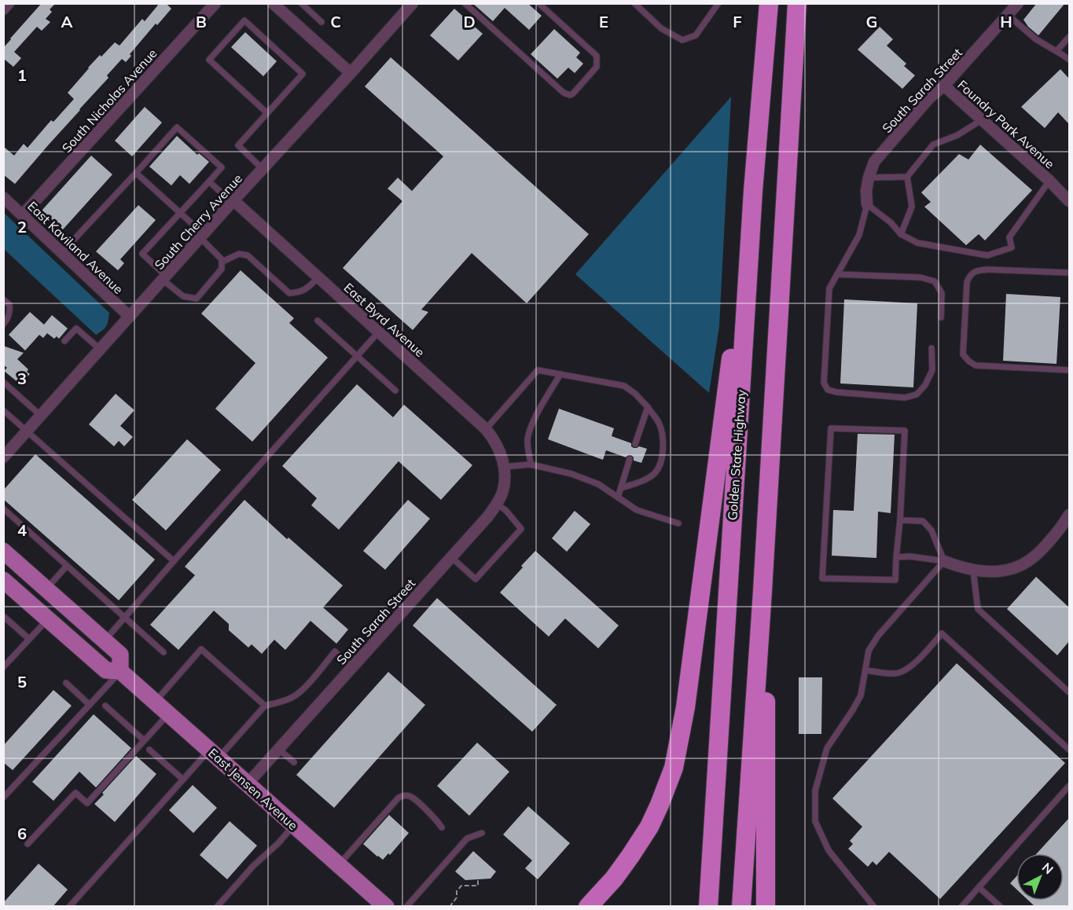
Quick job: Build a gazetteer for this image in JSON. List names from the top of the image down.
{
  "streets": {
    "highway": ["Golden State Highway"],
    "main road": ["East Jensen Avenue"],
    "street": [
      "South Sarah Street",
      "South Nicholas Avenue",
      "Foundry Park Avenue",
      "South Cherry Avenue",
      "East Kaviland Avenue",
      "East Byrd Avenue"
    ]
  },
  "crossings": [
    ["South Sarah Street", "Foundry Park Avenue"],
    ["South Sarah Street", "East Byrd Avenue"],
    ["South Sarah Street", "East Jensen Avenue"],
    ["South Nicholas Avenue", "East Kaviland Avenue"],
    ["South Cherry Avenue", "East Kaviland Avenue"],
    ["South Cherry Avenue", "East Byrd Avenue"]
  ],
  "north": "top right",
  "grid": {
    "columns": [
      "A",
      "B",
      "C",
      "D",
      "E",
      "F",
      "G",
      "H"
    ],
    "rows": [
      "1",
      "2",
      "3",
      "4",
      "5",
      "6"
    ]
  }
}
